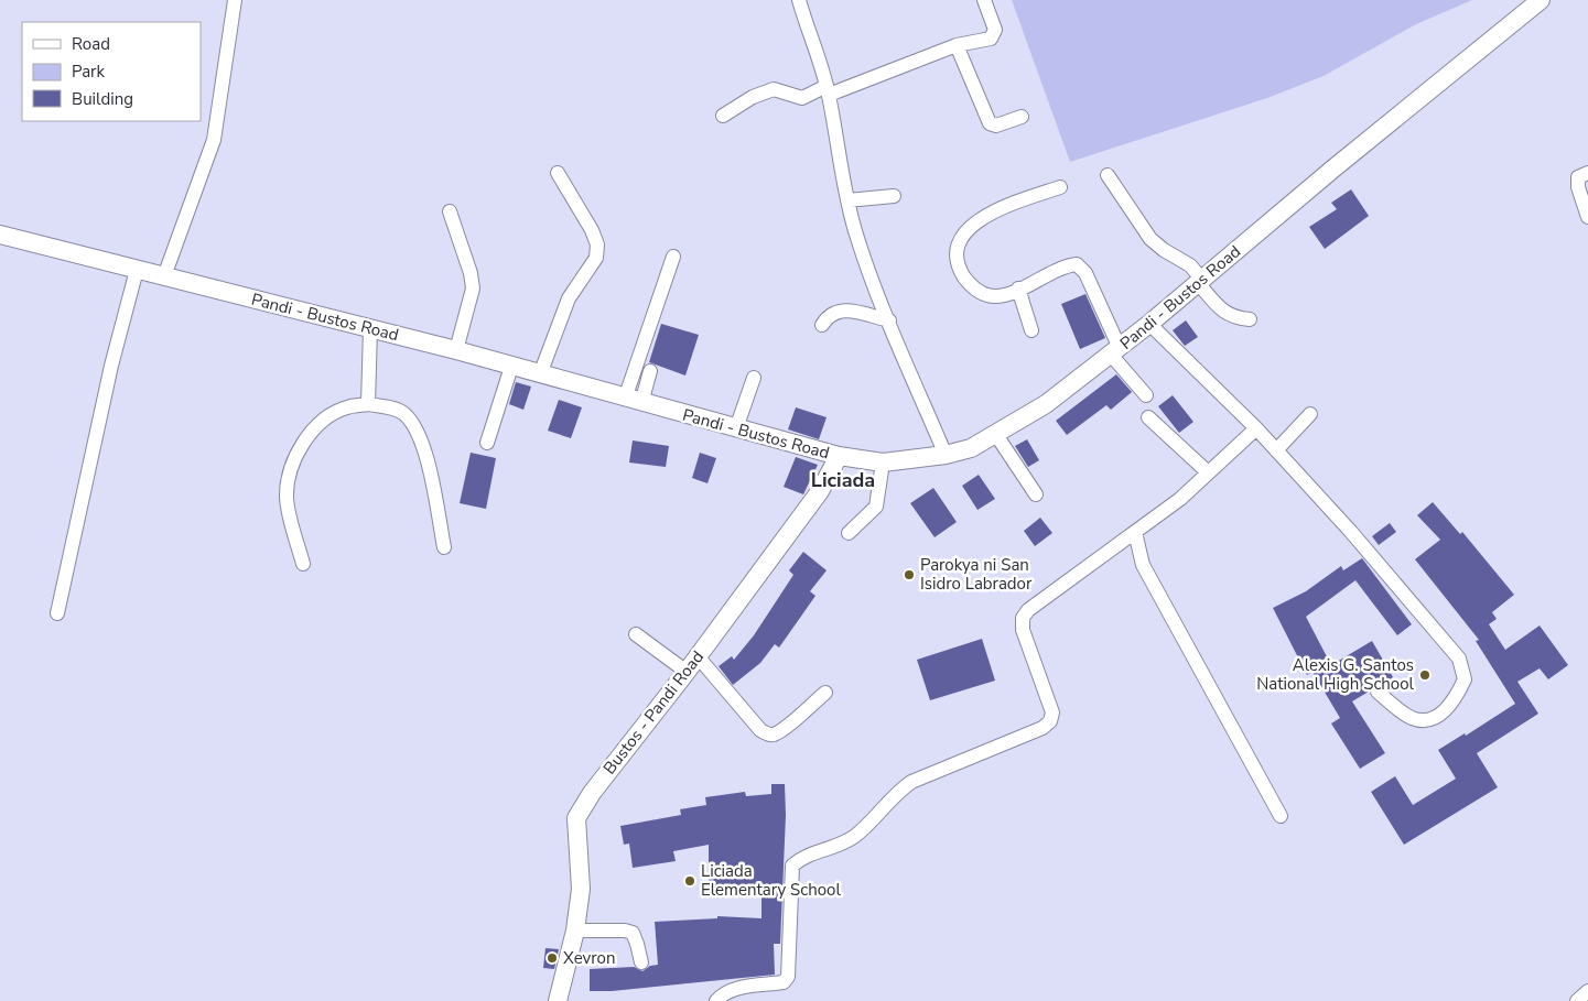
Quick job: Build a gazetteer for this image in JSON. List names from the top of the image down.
{
  "streets": {
    "main road": ["Pandi - Bustos Road", "Bustos - Pandi Road"]
  },
  "crossings": [
    ["Pandi - Bustos Road", "Bustos - Pandi Road"]
  ],
  "districts": ["Liciada"],
  "places": [
    "Parokya ni San Isidro Labrador",
    "Alexis G. Santos National High School",
    "Liciada Elementary School",
    "Xevron"
  ],
  "legend": ["Road", "Park", "Building"]
}
